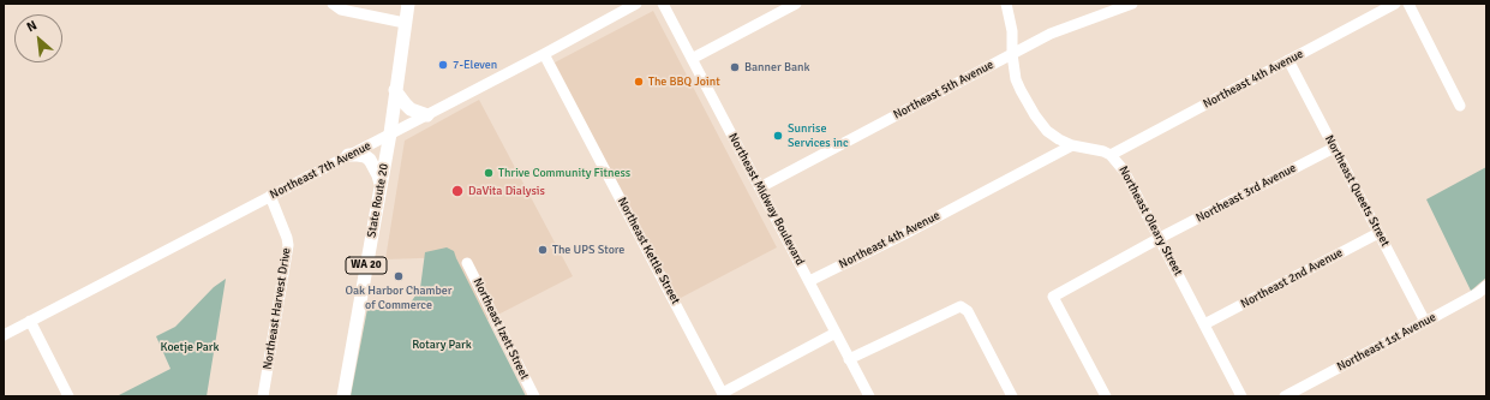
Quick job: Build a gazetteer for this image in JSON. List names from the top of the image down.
{
  "streets": {
    "main road": ["State Route 20", "WA 20"],
    "street": [
      "Northeast 4th Avenue",
      "Northeast 5th Avenue",
      "Northeast 7th Avenue",
      "Northeast Queets Street",
      "Northeast 3rd Avenue",
      "Northeast Midway Boulevard",
      "Northeast Oleary Street",
      "Northeast Kettle Street",
      "Northeast 2nd Avenue",
      "Northeast Harvest Drive",
      "Northeast Izett Street",
      "Northeast 1st Avenue"
    ]
  },
  "crossings": [
    ["Northeast 4th Avenue", "Northeast Queets Street"],
    ["Northeast 4th Avenue", "Northeast Midway Boulevard"],
    ["Northeast 4th Avenue", "Northeast Oleary Street"],
    ["Northeast 5th Avenue", "Northeast Midway Boulevard"],
    ["Northeast 5th Avenue", "Northeast Oleary Street"],
    ["Northeast 7th Avenue", "State Route 20"],
    ["Northeast 7th Avenue", "Northeast Kettle Street"],
    ["Northeast 7th Avenue", "Northeast Harvest Drive"],
    ["Northeast Queets Street", "Northeast 3rd Avenue"],
    ["Northeast Queets Street", "Northeast 2nd Avenue"],
    ["Northeast Queets Street", "Northeast 1st Avenue"],
    ["Northeast 3rd Avenue", "Northeast Oleary Street"],
    ["Northeast Oleary Street", "Northeast 2nd Avenue"]
  ],
  "parks": ["Rotary Park", "Koetje Park"],
  "places": [
    "7-Eleven",
    "Banner Bank",
    "The BBQ Joint",
    "Sunrise Services inc",
    "Thrive Community Fitness",
    "DaVita Dialysis",
    "The UPS Store",
    "Oak Harbor Chamber of Commerce"
  ],
  "north": "top left"
}
